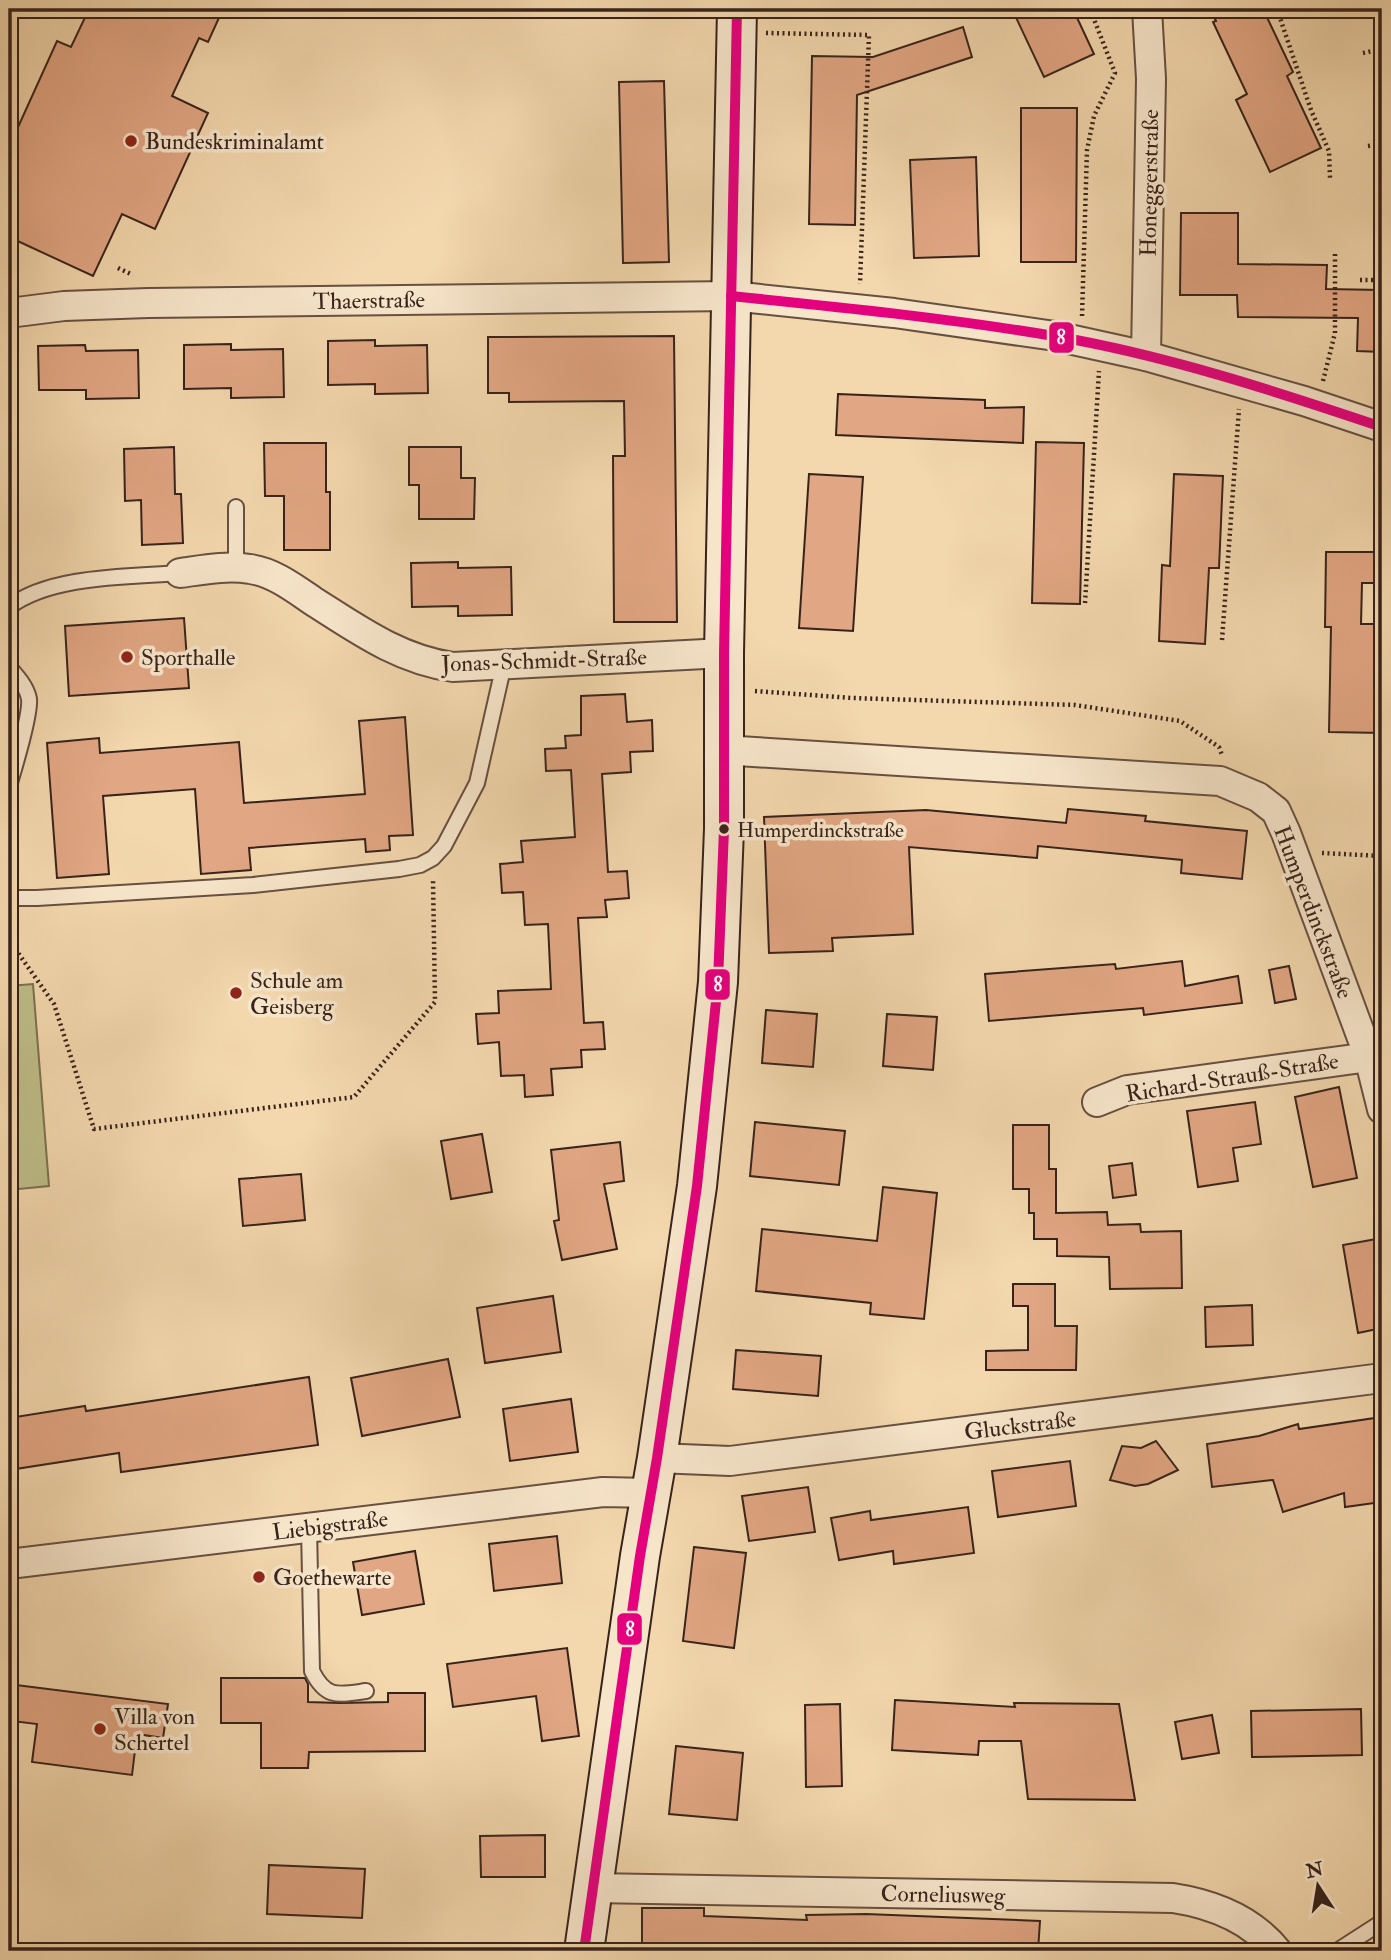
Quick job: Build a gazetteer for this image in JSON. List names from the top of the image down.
{
  "streets": {
    "street": [
      "Honeggerstraße",
      "Thaerstraße",
      "Jonas-Schmidt-Straße",
      "Humperdinckstraße",
      "Richard-Strauß-Straße",
      "Gluckstraße",
      "Liebigstraße",
      "Corneliusweg"
    ]
  },
  "crossings": [
    ["Honeggerstraße", "Thaerstraße"],
    ["Humperdinckstraße", "Richard-Strauß-Straße"],
    ["Gluckstraße", "Liebigstraße"]
  ],
  "places": [
    "Bundeskriminalamt",
    "Sporthalle",
    "Humperdinckstraße",
    "Schule am Geisberg",
    "Goethewarte",
    "Villa von Schertel"
  ],
  "lines": ["transit line 8"],
  "north": "top"
}
